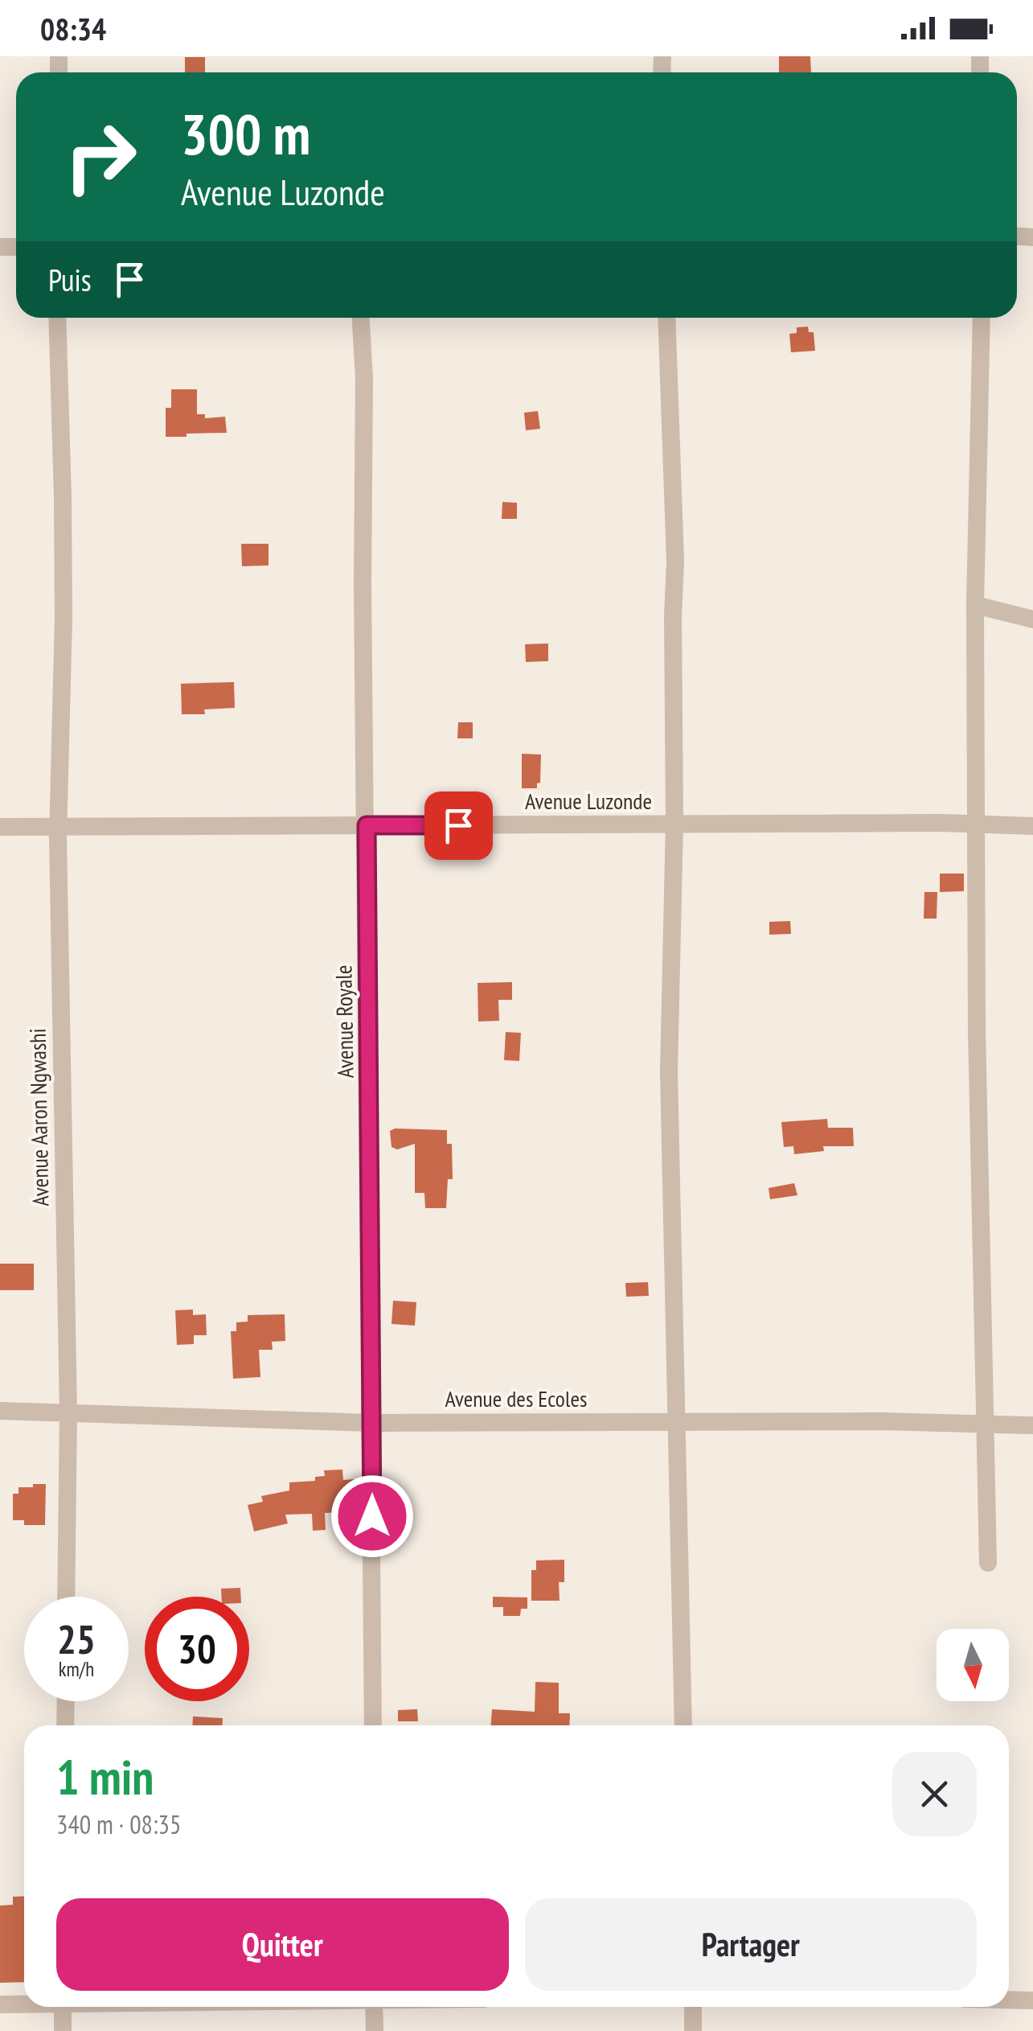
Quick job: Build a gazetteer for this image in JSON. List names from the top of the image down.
{
  "streets": {
    "street": [
      "Avenue Luzonde",
      "Avenue Royale",
      "Avenue Aaron Ngwashi",
      "Avenue des Ecoles"
    ]
  },
  "crossings": [
    ["Avenue Luzonde", "Avenue Royale"],
    ["Avenue Luzonde", "Avenue Aaron Ngwashi"],
    ["Avenue Royale", "Avenue des Ecoles"],
    ["Avenue Aaron Ngwashi", "Avenue des Ecoles"]
  ],
  "north": "bottom",
  "page": {
    "status": "08:34",
    "turn": ["300 m", "Avenue Luzonde"],
    "then": "Puis",
    "speed": "25 km/h",
    "limit": "30",
    "heading": ["1 min", "340 m · 08:35"],
    "buttons": ["Quitter", "Partager"]
  }
}
